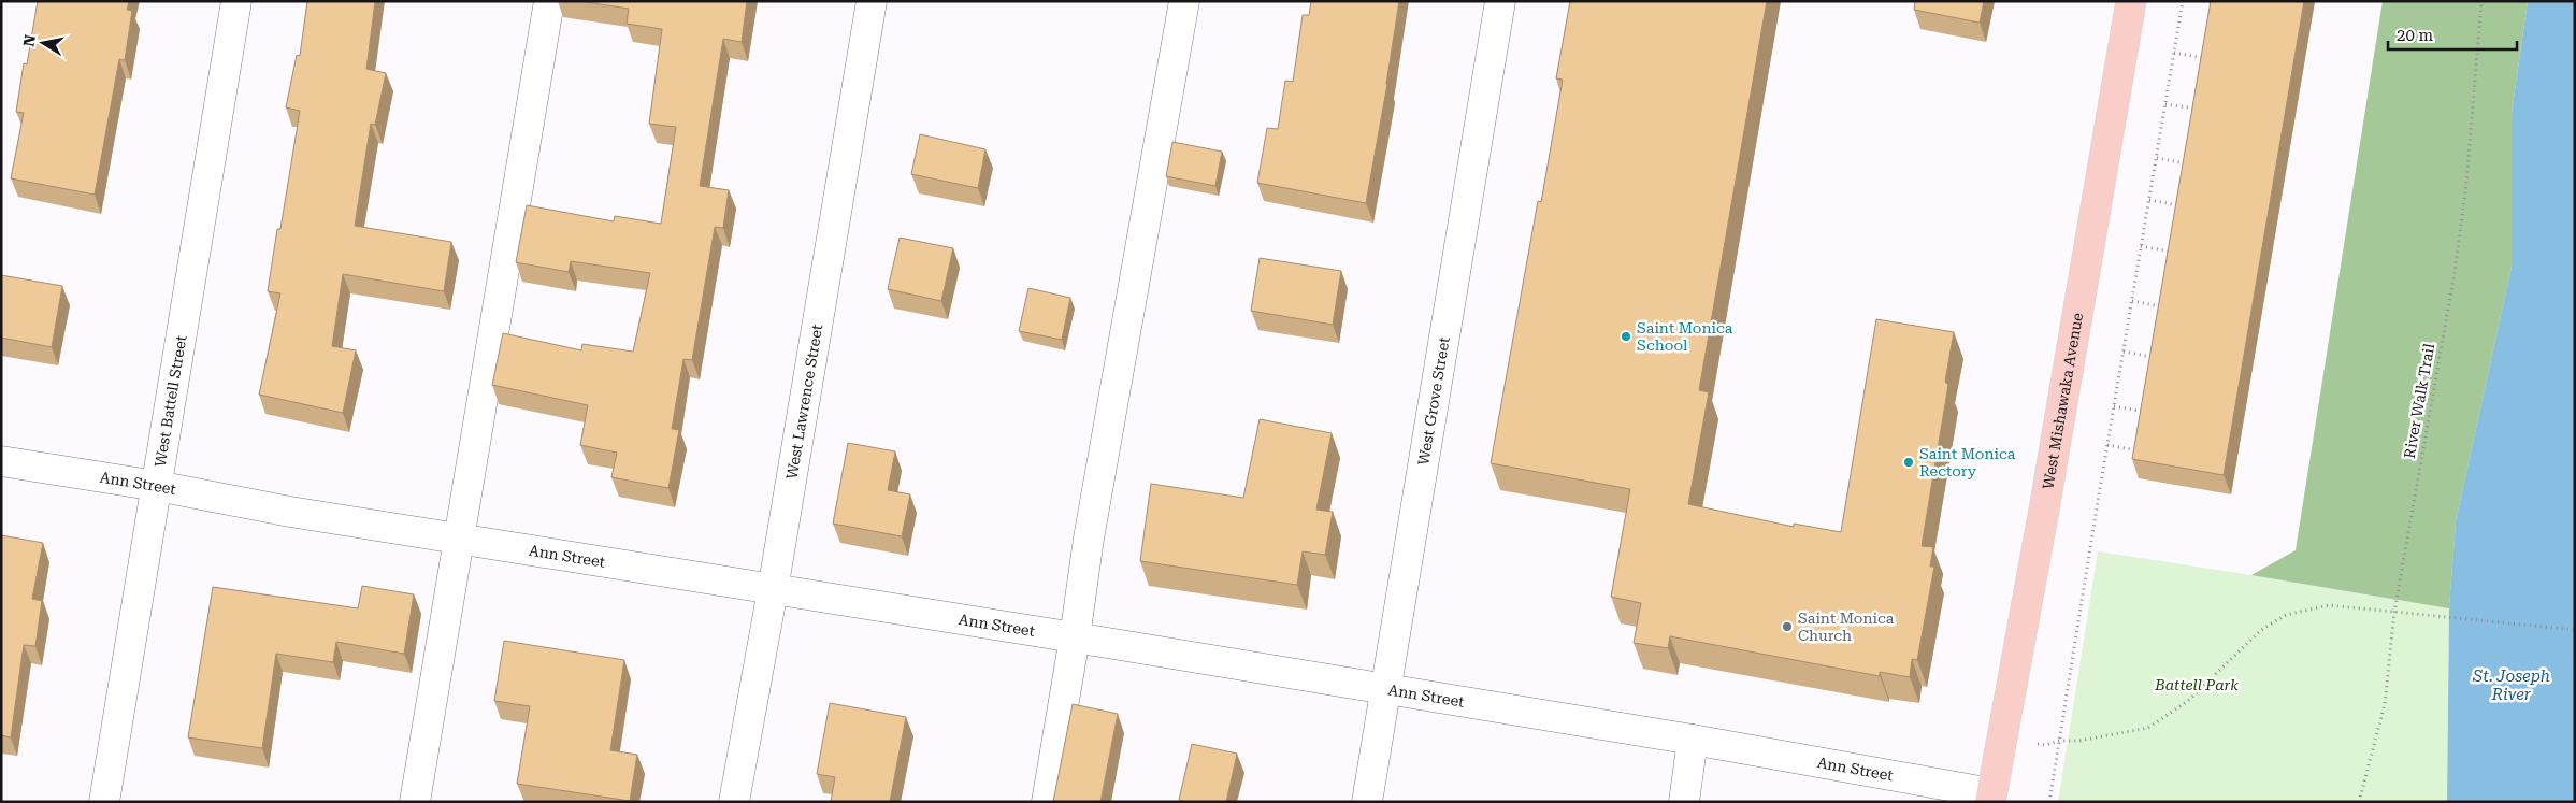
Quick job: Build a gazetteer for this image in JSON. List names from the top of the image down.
{
  "streets": {
    "main road": ["West Mishawaka Avenue"],
    "street": [
      "West Battell Street",
      "West Lawrence Street",
      "West Grove Street",
      "Ann Street"
    ],
    "path": ["River Walk Trail"]
  },
  "crossings": [
    ["West Battell Street", "Ann Street"],
    ["West Lawrence Street", "Ann Street"],
    ["West Grove Street", "Ann Street"],
    ["West Mishawaka Avenue", "Ann Street"]
  ],
  "water": ["St. Joseph River"],
  "parks": ["Battell Park"],
  "places": ["Saint Monica School", "Saint Monica Rectory", "Saint Monica Church"],
  "scale_bar": "20 m",
  "north": "left"
}
